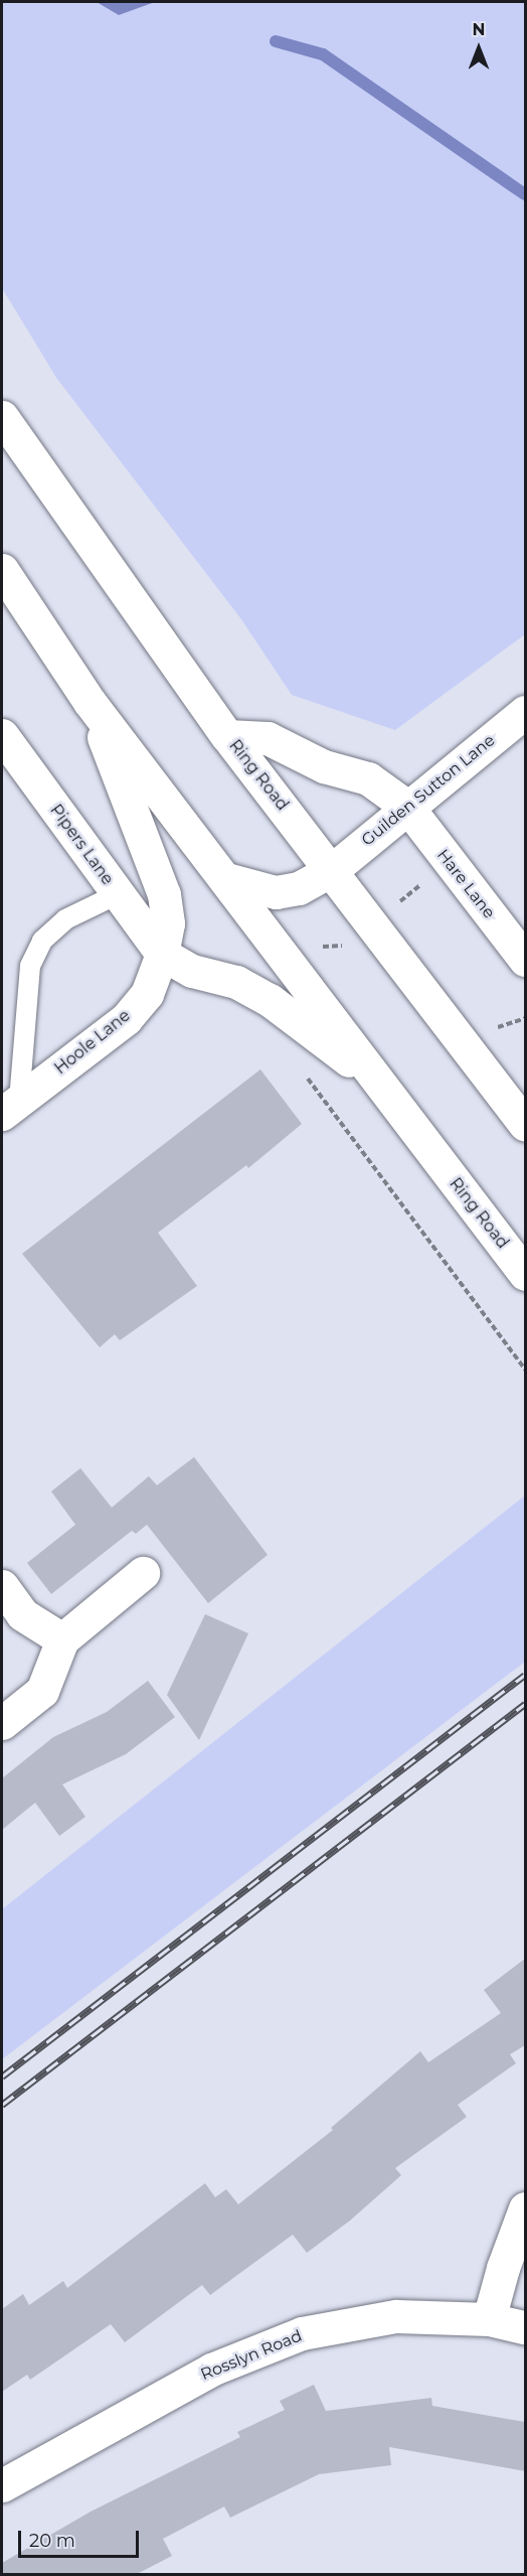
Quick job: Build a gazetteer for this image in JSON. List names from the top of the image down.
{
  "streets": {
    "main road": [
      "Ring Road",
      "Guilden Sutton Lane",
      "Pipers Lane",
      "Hare Lane",
      "Hoole Lane",
      "Rosslyn Road"
    ]
  },
  "crossings": [
    ["Ring Road", "Guilden Sutton Lane"],
    ["Ring Road", "Hare Lane"],
    ["Ring Road", "Hoole Lane"],
    ["Guilden Sutton Lane", "Hare Lane"],
    ["Pipers Lane", "Hoole Lane"]
  ],
  "scale_bar": "20 m",
  "north": "top"
}
